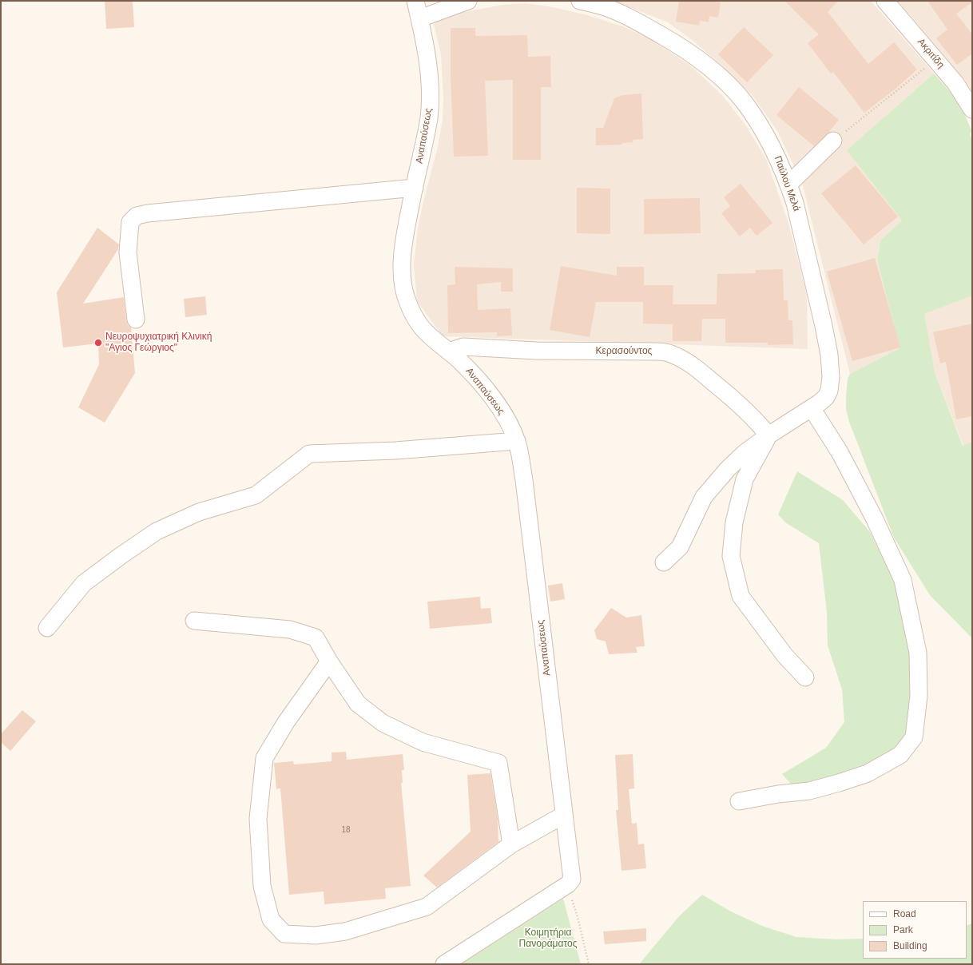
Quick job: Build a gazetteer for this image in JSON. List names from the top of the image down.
{
  "streets": {
    "street": [
      "Ακριτίδη",
      "Αναπαύσεως",
      "Παύλου Μελά",
      "Κερασούντος"
    ]
  },
  "crossings": [
    ["Αναπαύσεως", "Κερασούντος"],
    ["Παύλου Μελά", "Κερασούντος"]
  ],
  "parks": ["Κοιμητήρια Πανοράματος"],
  "places": ["Νευροψυχιατρική Κλινική \"Αγιος Γεώργιος\""],
  "house_numbers": ["18"],
  "legend": ["Road", "Park", "Building"]
}
